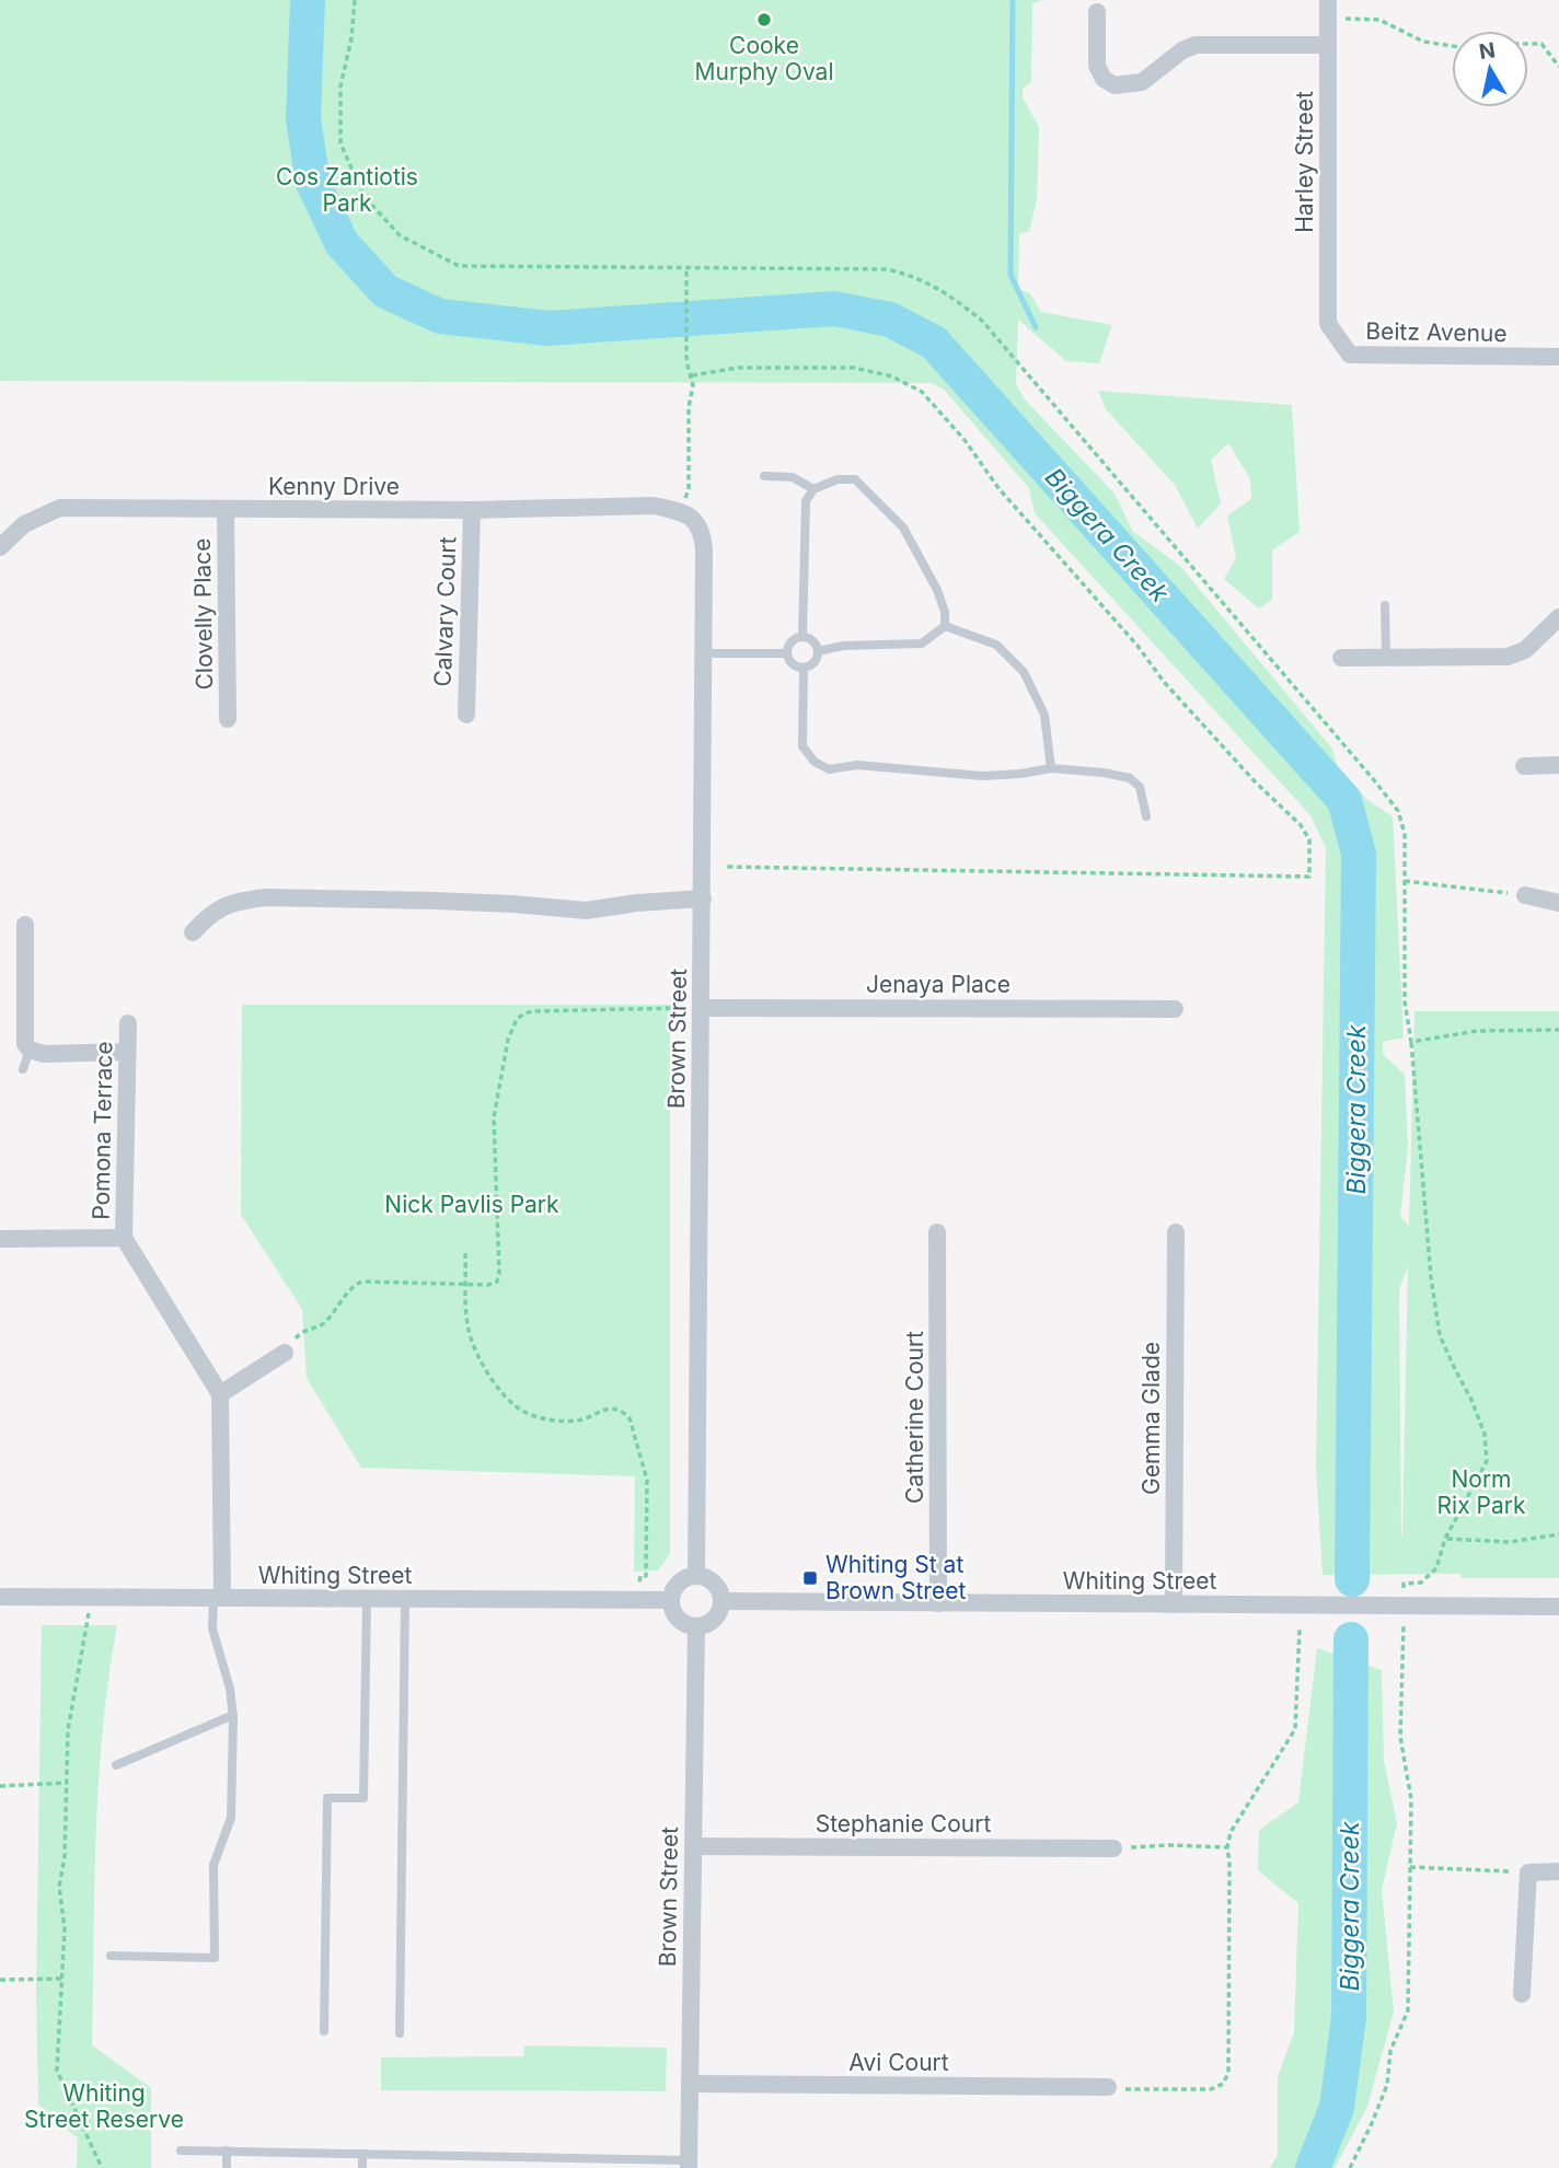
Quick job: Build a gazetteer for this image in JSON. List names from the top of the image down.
{
  "streets": {
    "street": [
      "Harley Street",
      "Beitz Avenue",
      "Kenny Drive",
      "Calvary Court",
      "Clovelly Place",
      "Jenaya Place",
      "Brown Street",
      "Pomona Terrace",
      "Catherine Court",
      "Gemma Glade",
      "Whiting Street",
      "Stephanie Court",
      "Avi Court"
    ]
  },
  "crossings": [
    ["Harley Street", "Beitz Avenue"],
    ["Kenny Drive", "Calvary Court"],
    ["Kenny Drive", "Clovelly Place"],
    ["Kenny Drive", "Brown Street"],
    ["Jenaya Place", "Brown Street"],
    ["Brown Street", "Whiting Street"],
    ["Brown Street", "Stephanie Court"],
    ["Brown Street", "Avi Court"],
    ["Catherine Court", "Whiting Street"],
    ["Gemma Glade", "Whiting Street"]
  ],
  "water": ["Biggera Creek"],
  "parks": [
    "Cos Zantiotis Park",
    "Nick Pavlis Park",
    "Norm Rix Park",
    "Whiting Street Reserve"
  ],
  "places": {
    "other": ["Cooke Murphy Oval"],
    "transit": ["Whiting St at Brown Street"]
  },
  "north": "top"
}
